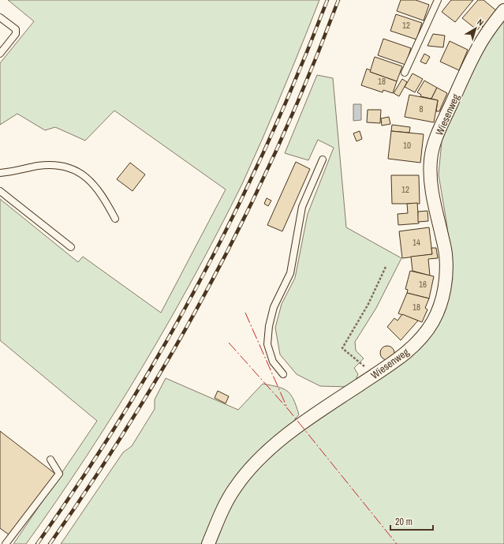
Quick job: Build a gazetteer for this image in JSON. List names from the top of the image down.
{
  "streets": {
    "street": ["Wiesenweg"]
  },
  "house_numbers": [
    "12",
    "18",
    "8",
    "10",
    "12",
    "14",
    "16",
    "18"
  ],
  "scale_bar": "20 m",
  "north": "top right"
}
